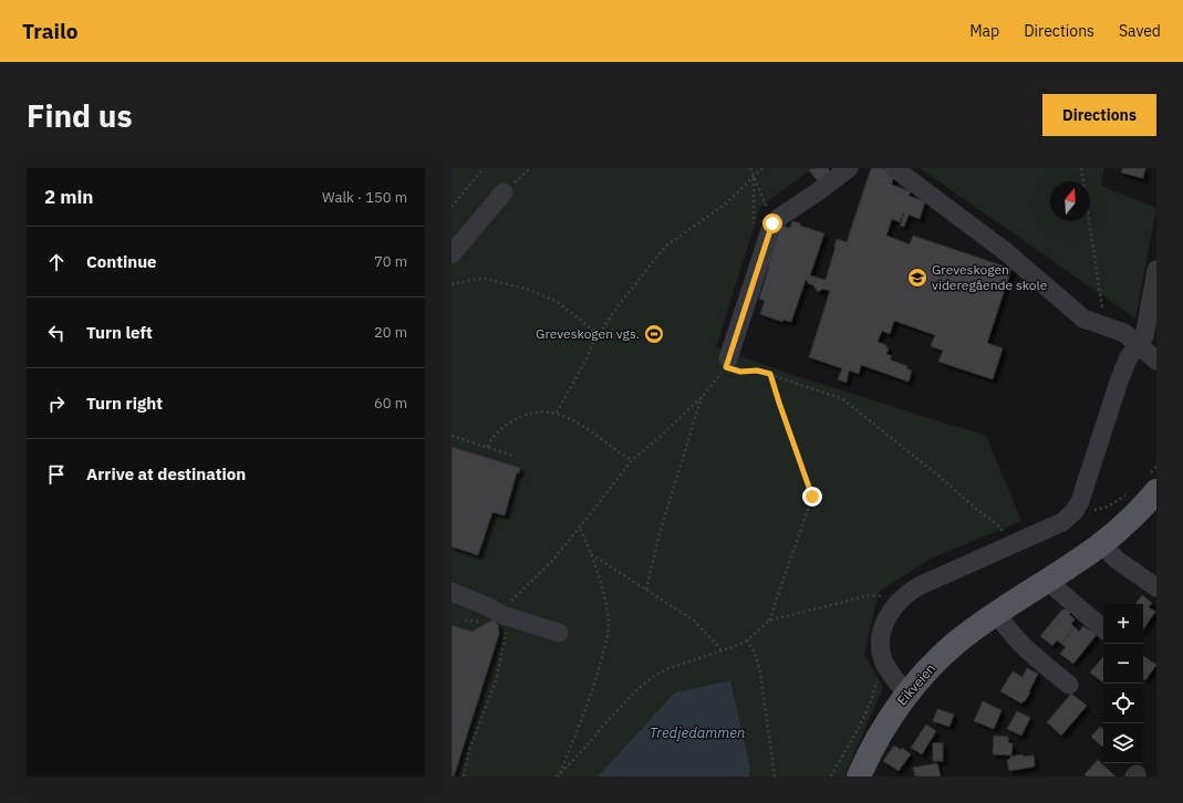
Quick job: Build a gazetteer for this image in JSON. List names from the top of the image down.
{
  "streets": {
    "main road": ["Eikveien"]
  },
  "water": ["Tredjedammen"],
  "places": {
    "school or university": ["Greveskogen videregående skole"],
    "sports": ["Greveskogen vgs."]
  },
  "north": "top",
  "page": {
    "header": "Trailo",
    "nav": ["Map", "Directions", "Saved"],
    "buttons": "Directions",
    "title": "Find us",
    "heading": ["2 min", "Walk · 150 m"],
    "list": [
      ["Continue", "70 m"],
      ["Turn left", "20 m"],
      ["Turn right", "60 m"],
      "Arrive at destination"
    ],
    "map_buttons": ["+", "−"]
  }
}
